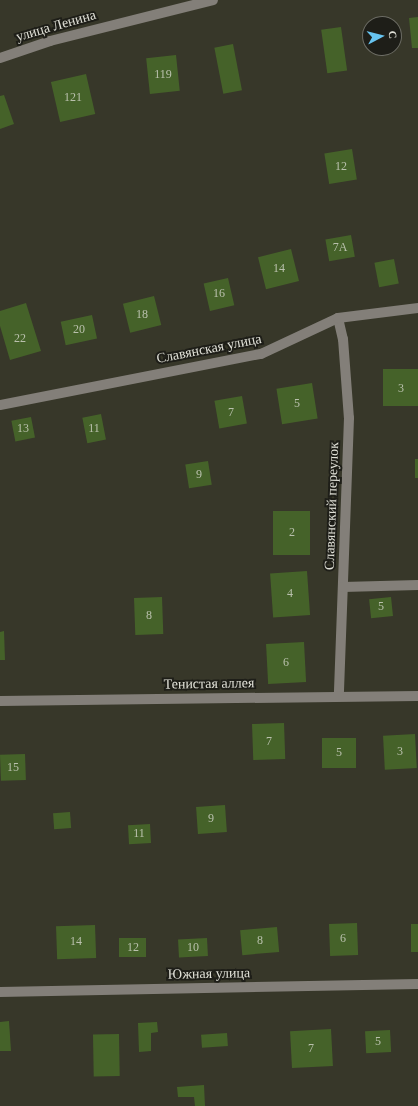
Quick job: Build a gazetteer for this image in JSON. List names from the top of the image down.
{
  "streets": {
    "street": [
      "улица Ленина",
      "Славянская улица",
      "Славянский переулок",
      "Тенистая аллея",
      "Южная улица"
    ]
  },
  "crossings": [
    ["Славянская улица", "Славянский переулок"],
    ["Славянский переулок", "Тенистая аллея"]
  ],
  "house_numbers": [
    "119",
    "121",
    "12",
    "7А",
    "14",
    "16",
    "18",
    "20",
    "22",
    "3",
    "5",
    "7",
    "13",
    "11",
    "9",
    "2",
    "4",
    "5",
    "8",
    "6",
    "7",
    "3",
    "5",
    "15",
    "9",
    "11",
    "6",
    "8",
    "14",
    "12",
    "10",
    "5",
    "7"
  ],
  "north": "right"
}
